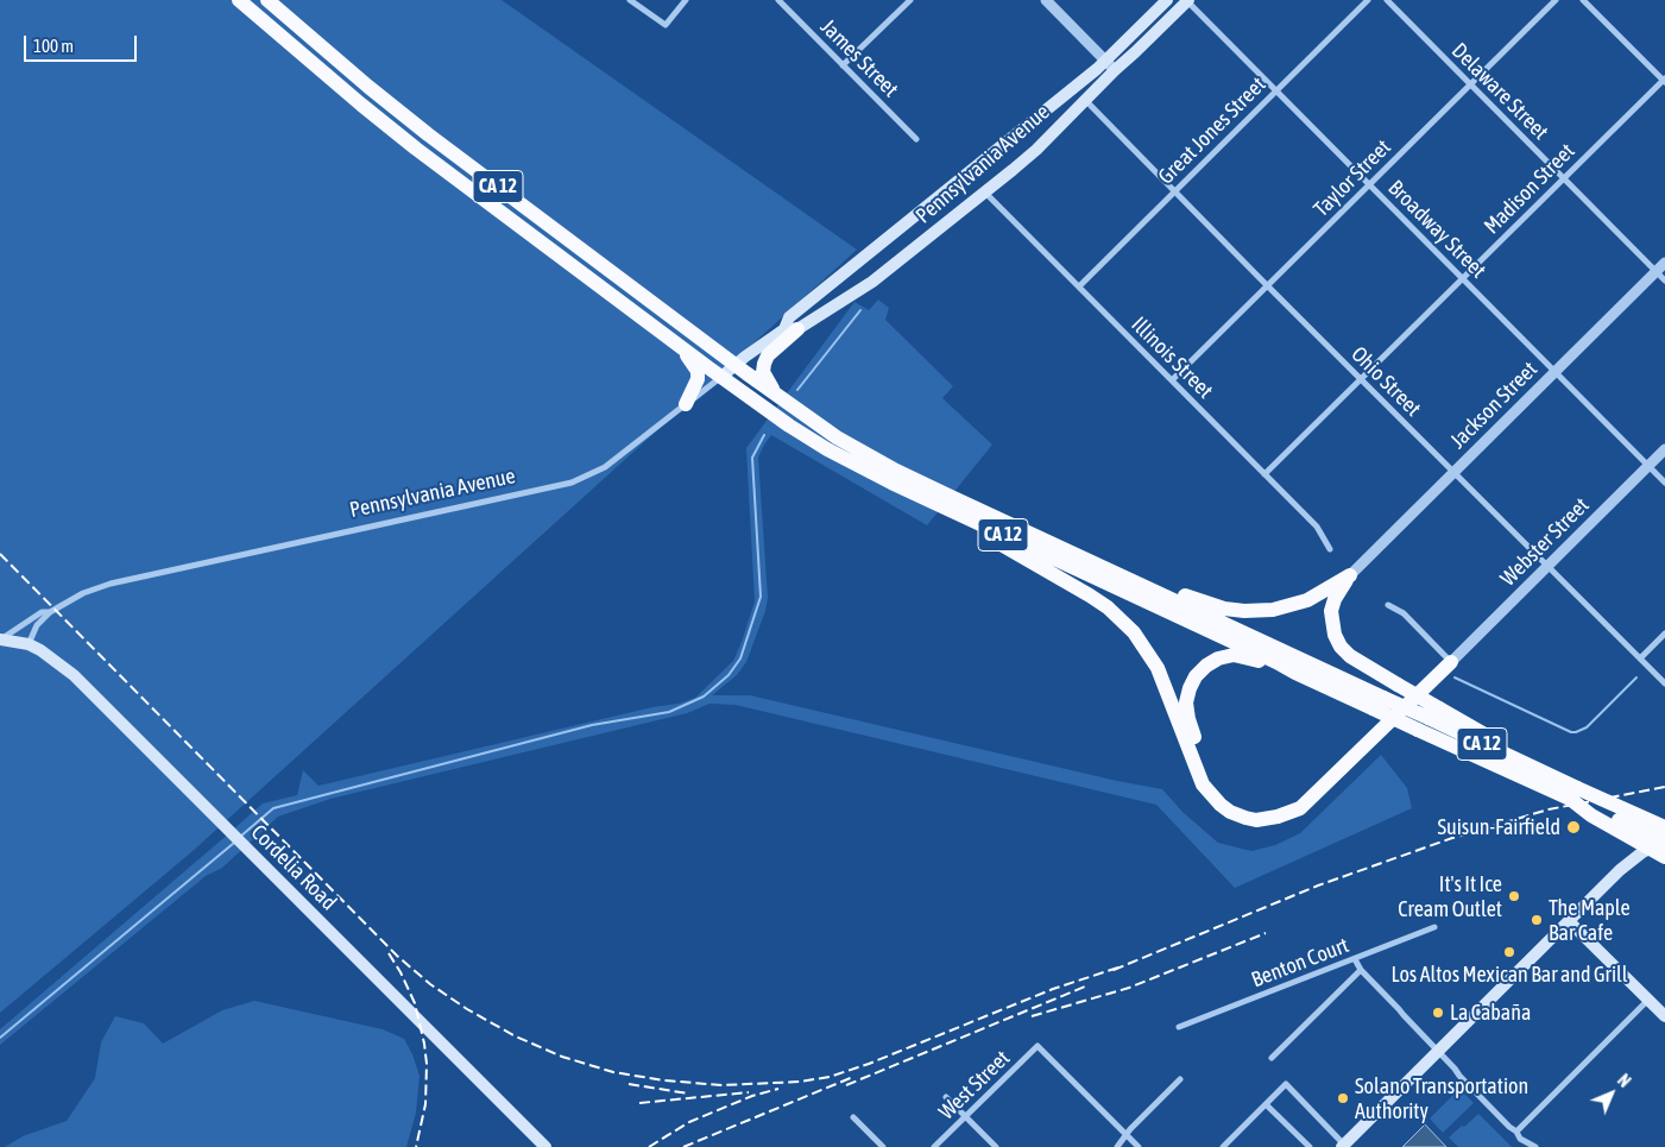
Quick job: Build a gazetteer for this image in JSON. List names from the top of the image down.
{
  "streets": {
    "highway": ["CA 12"],
    "main road": ["Pennsylvania Avenue", "Cordelia Road"],
    "street": [
      "James Street",
      "Delaware Street",
      "Great Jones Street",
      "Taylor Street",
      "Madison Street",
      "Broadway Street",
      "Illinois Street",
      "Ohio Street",
      "Jackson Street",
      "Webster Street",
      "Benton Court",
      "West Street"
    ]
  },
  "crossings": [
    ["Delaware Street", "Taylor Street"],
    ["Delaware Street", "Madison Street"],
    ["Delaware Street", "Jackson Street"],
    ["Great Jones Street", "Broadway Street"],
    ["Great Jones Street", "Illinois Street"],
    ["Great Jones Street", "Ohio Street"],
    ["Pennsylvania Avenue", "CA 12"],
    ["Pennsylvania Avenue", "Broadway Street"],
    ["Pennsylvania Avenue", "Illinois Street"],
    ["Pennsylvania Avenue", "Ohio Street"],
    ["Pennsylvania Avenue", "Cordelia Road"],
    ["Taylor Street", "Broadway Street"],
    ["Taylor Street", "Illinois Street"],
    ["Taylor Street", "Ohio Street"],
    ["Madison Street", "Broadway Street"],
    ["Madison Street", "Illinois Street"],
    ["Madison Street", "Ohio Street"],
    ["Broadway Street", "Jackson Street"],
    ["Broadway Street", "Webster Street"],
    ["Ohio Street", "Jackson Street"],
    ["Ohio Street", "Webster Street"]
  ],
  "places": [
    "Suisun-Fairfield",
    "It's It Ice Cream Outlet",
    "The Maple Bar Cafe",
    "Los Altos Mexican Bar and Grill",
    "La Cabaña",
    "Solano Transportation Authority"
  ],
  "scale_bar": "100 m",
  "north": "top right"
}
